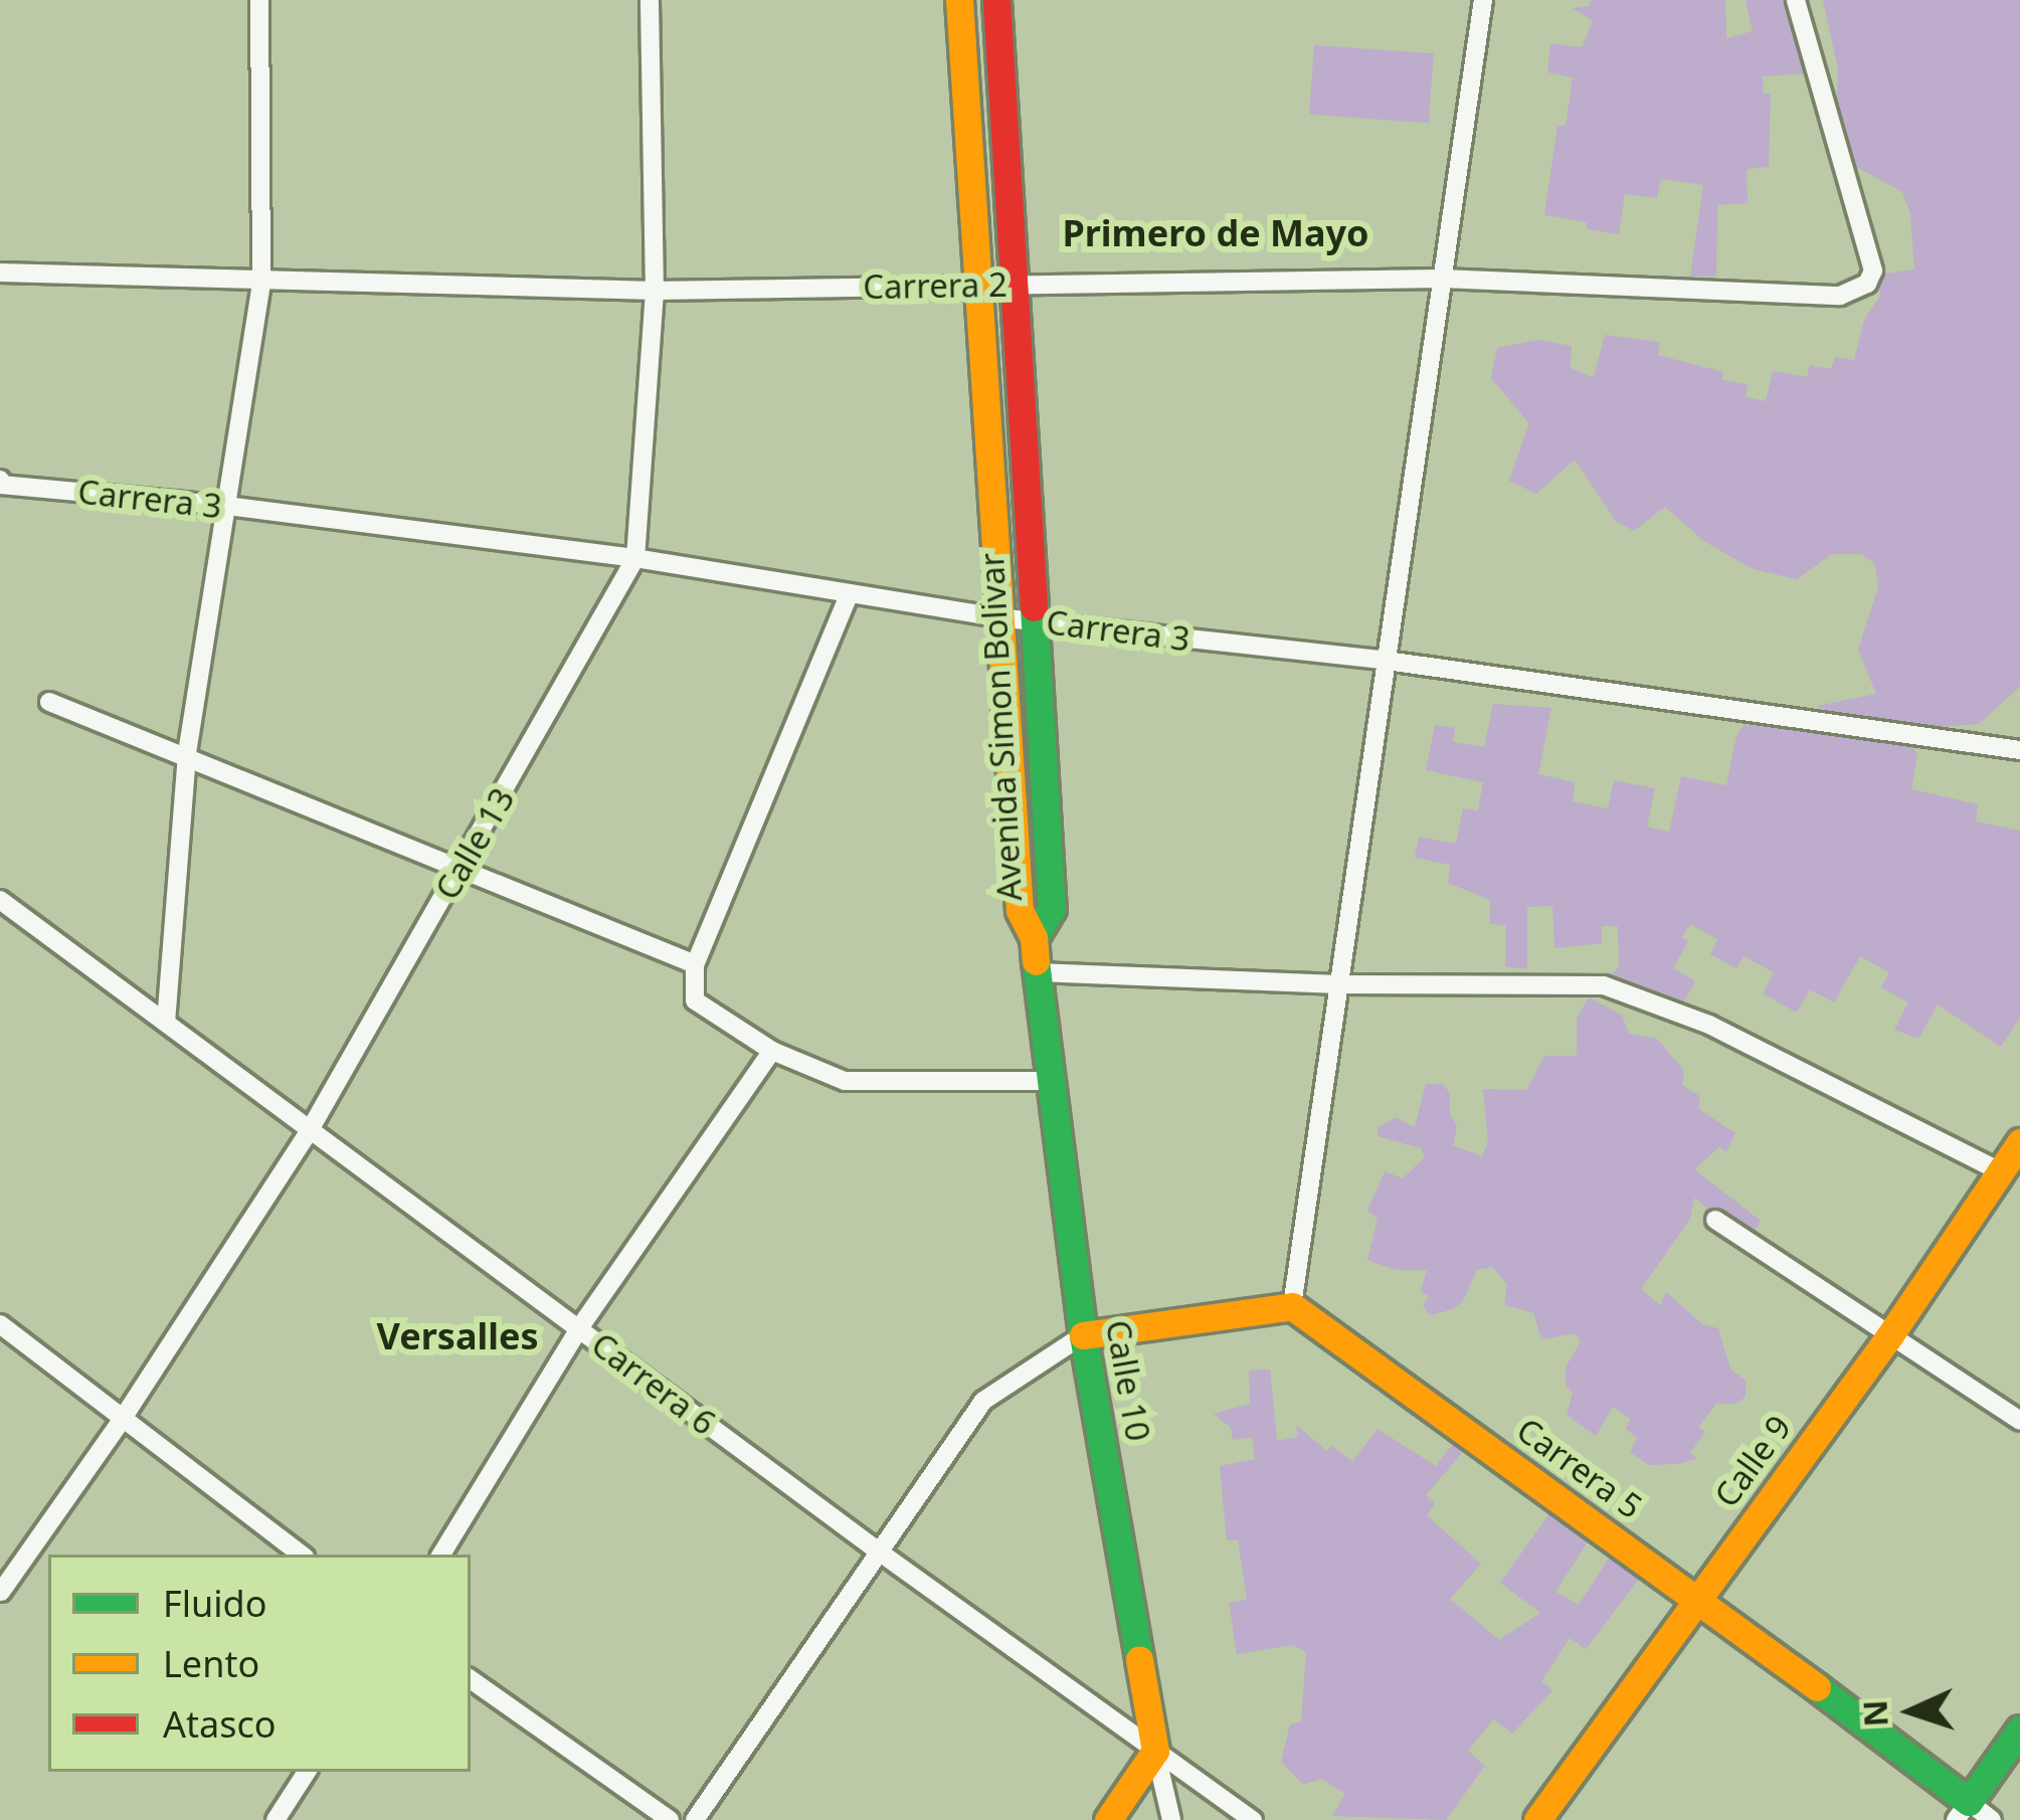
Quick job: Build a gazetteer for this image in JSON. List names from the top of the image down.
{
  "streets": {
    "main road": [
      "Avenida Simon Bolivar",
      "Calle 10",
      "Calle 9",
      "Carrera 5"
    ],
    "street": [
      "Carrera 2",
      "Carrera 3",
      "Calle 13",
      "Carrera 6"
    ]
  },
  "crossings": [
    ["Carrera 2", "Avenida Simon Bolivar"],
    ["Carrera 2", "Calle 13"],
    ["Carrera 3", "Avenida Simon Bolivar"],
    ["Carrera 3", "Calle 13"],
    ["Avenida Simon Bolivar", "Calle 10"],
    ["Calle 13", "Carrera 6"],
    ["Calle 10", "Carrera 6"],
    ["Calle 9", "Carrera 5"]
  ],
  "districts": ["Primero de Mayo", "Versalles"],
  "legend": ["Fluido", "Lento", "Atasco"],
  "north": "left"
}
